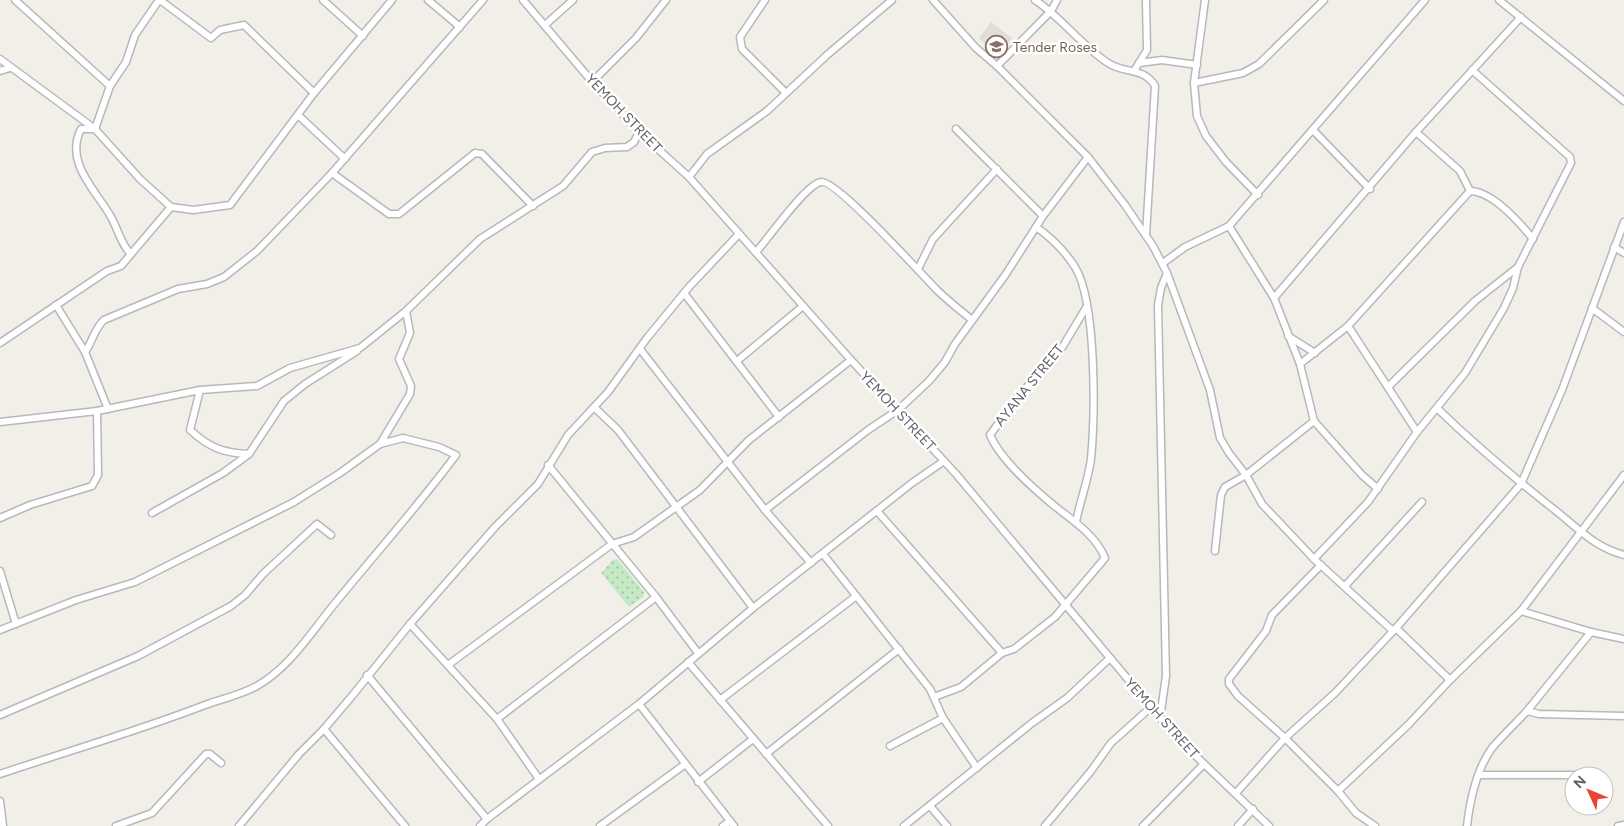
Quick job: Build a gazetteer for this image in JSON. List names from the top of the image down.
{
  "streets": {
    "street": ["YEMOH STREET", "AYANA STREET"]
  },
  "places": {
    "school or university": ["Tender Roses"]
  },
  "north": "top left"
}
